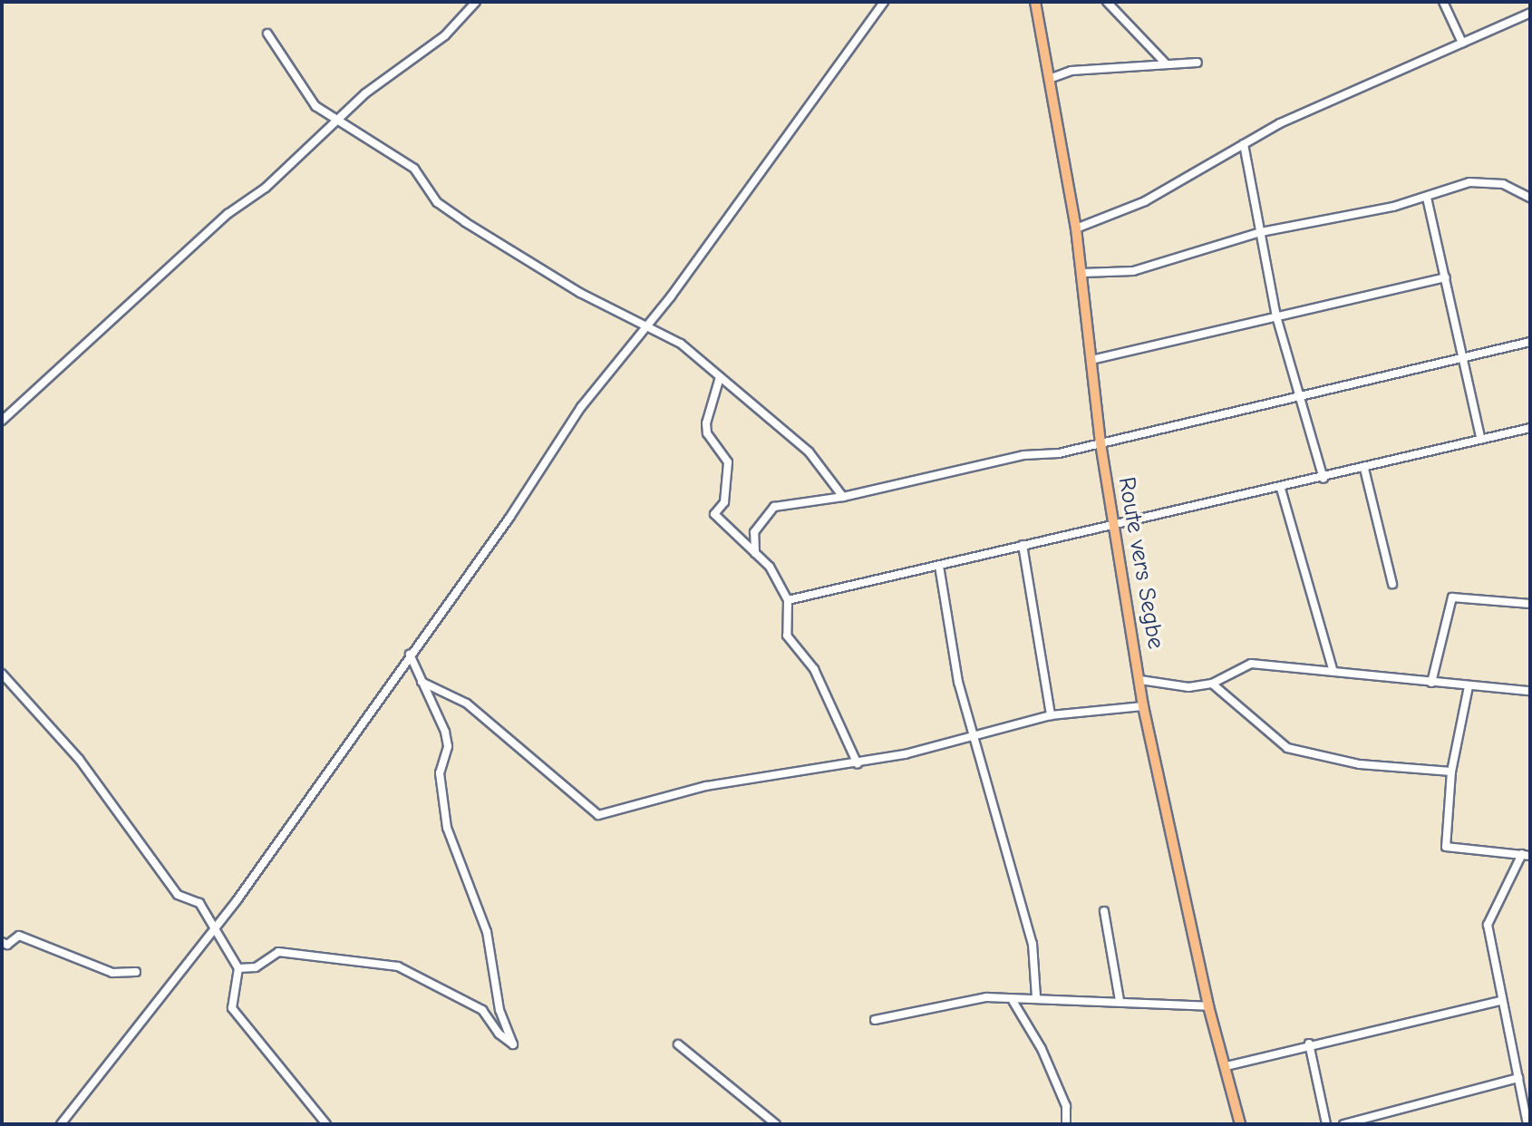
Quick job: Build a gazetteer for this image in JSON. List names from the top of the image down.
{
  "streets": {
    "main road": ["Route vers Segbe"]
  }
}
